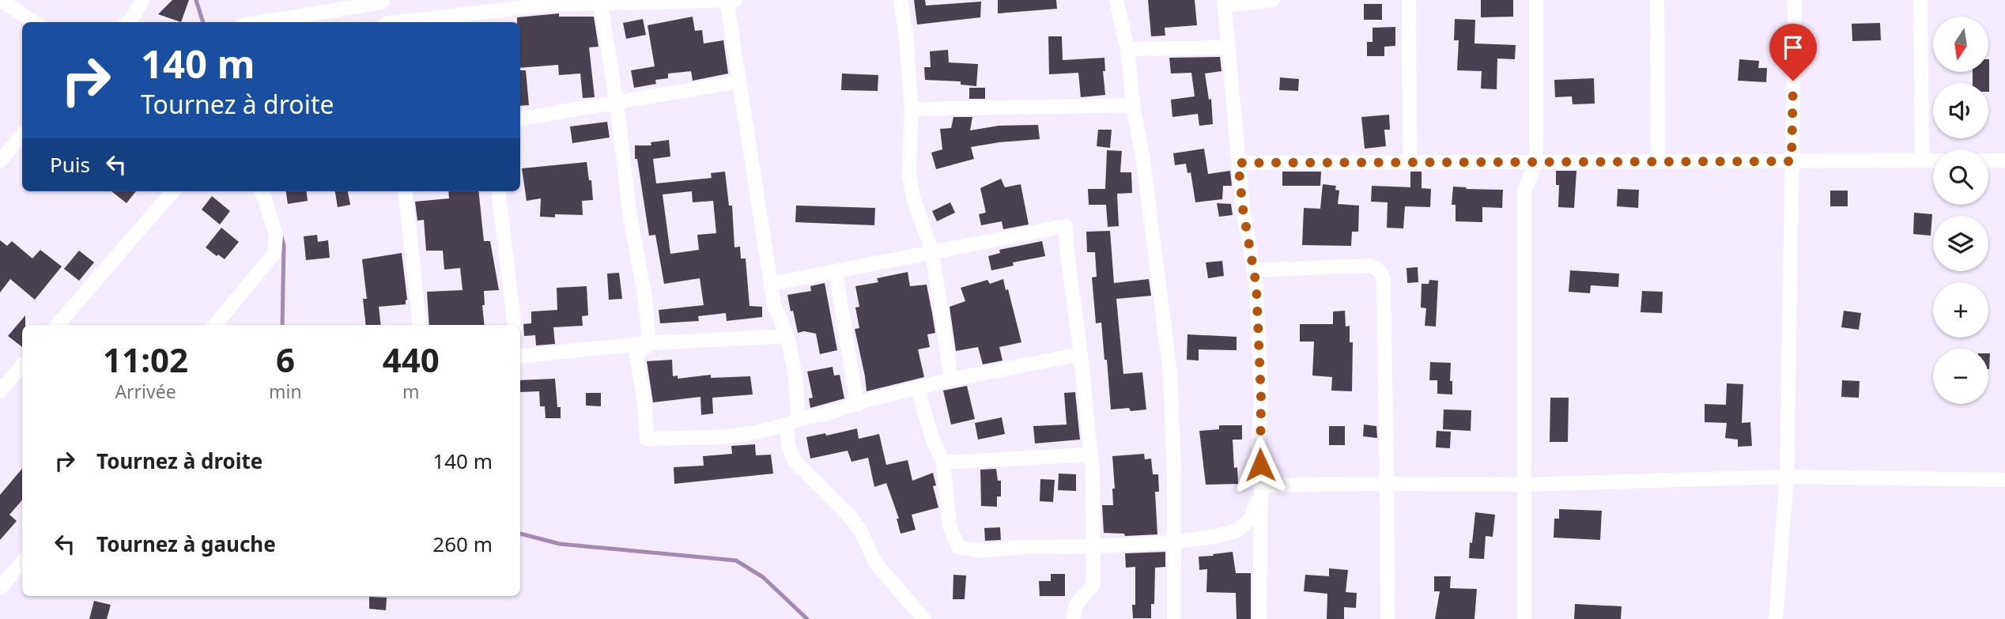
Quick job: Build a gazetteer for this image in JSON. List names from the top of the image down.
{
  "north": "bottom",
  "page": {
    "map_buttons": ["+", "−"],
    "turn": ["140 m", "Tournez à droite"],
    "then": "Puis",
    "eta": [
      "11:02",
      "Arrivée",
      "6",
      "min",
      "440",
      "m"
    ],
    "list": [
      {
        "name": "Tournez à droite",
        "value": "140 m"
      },
      {
        "name": "Tournez à gauche",
        "value": "260 m"
      }
    ]
  }
}
